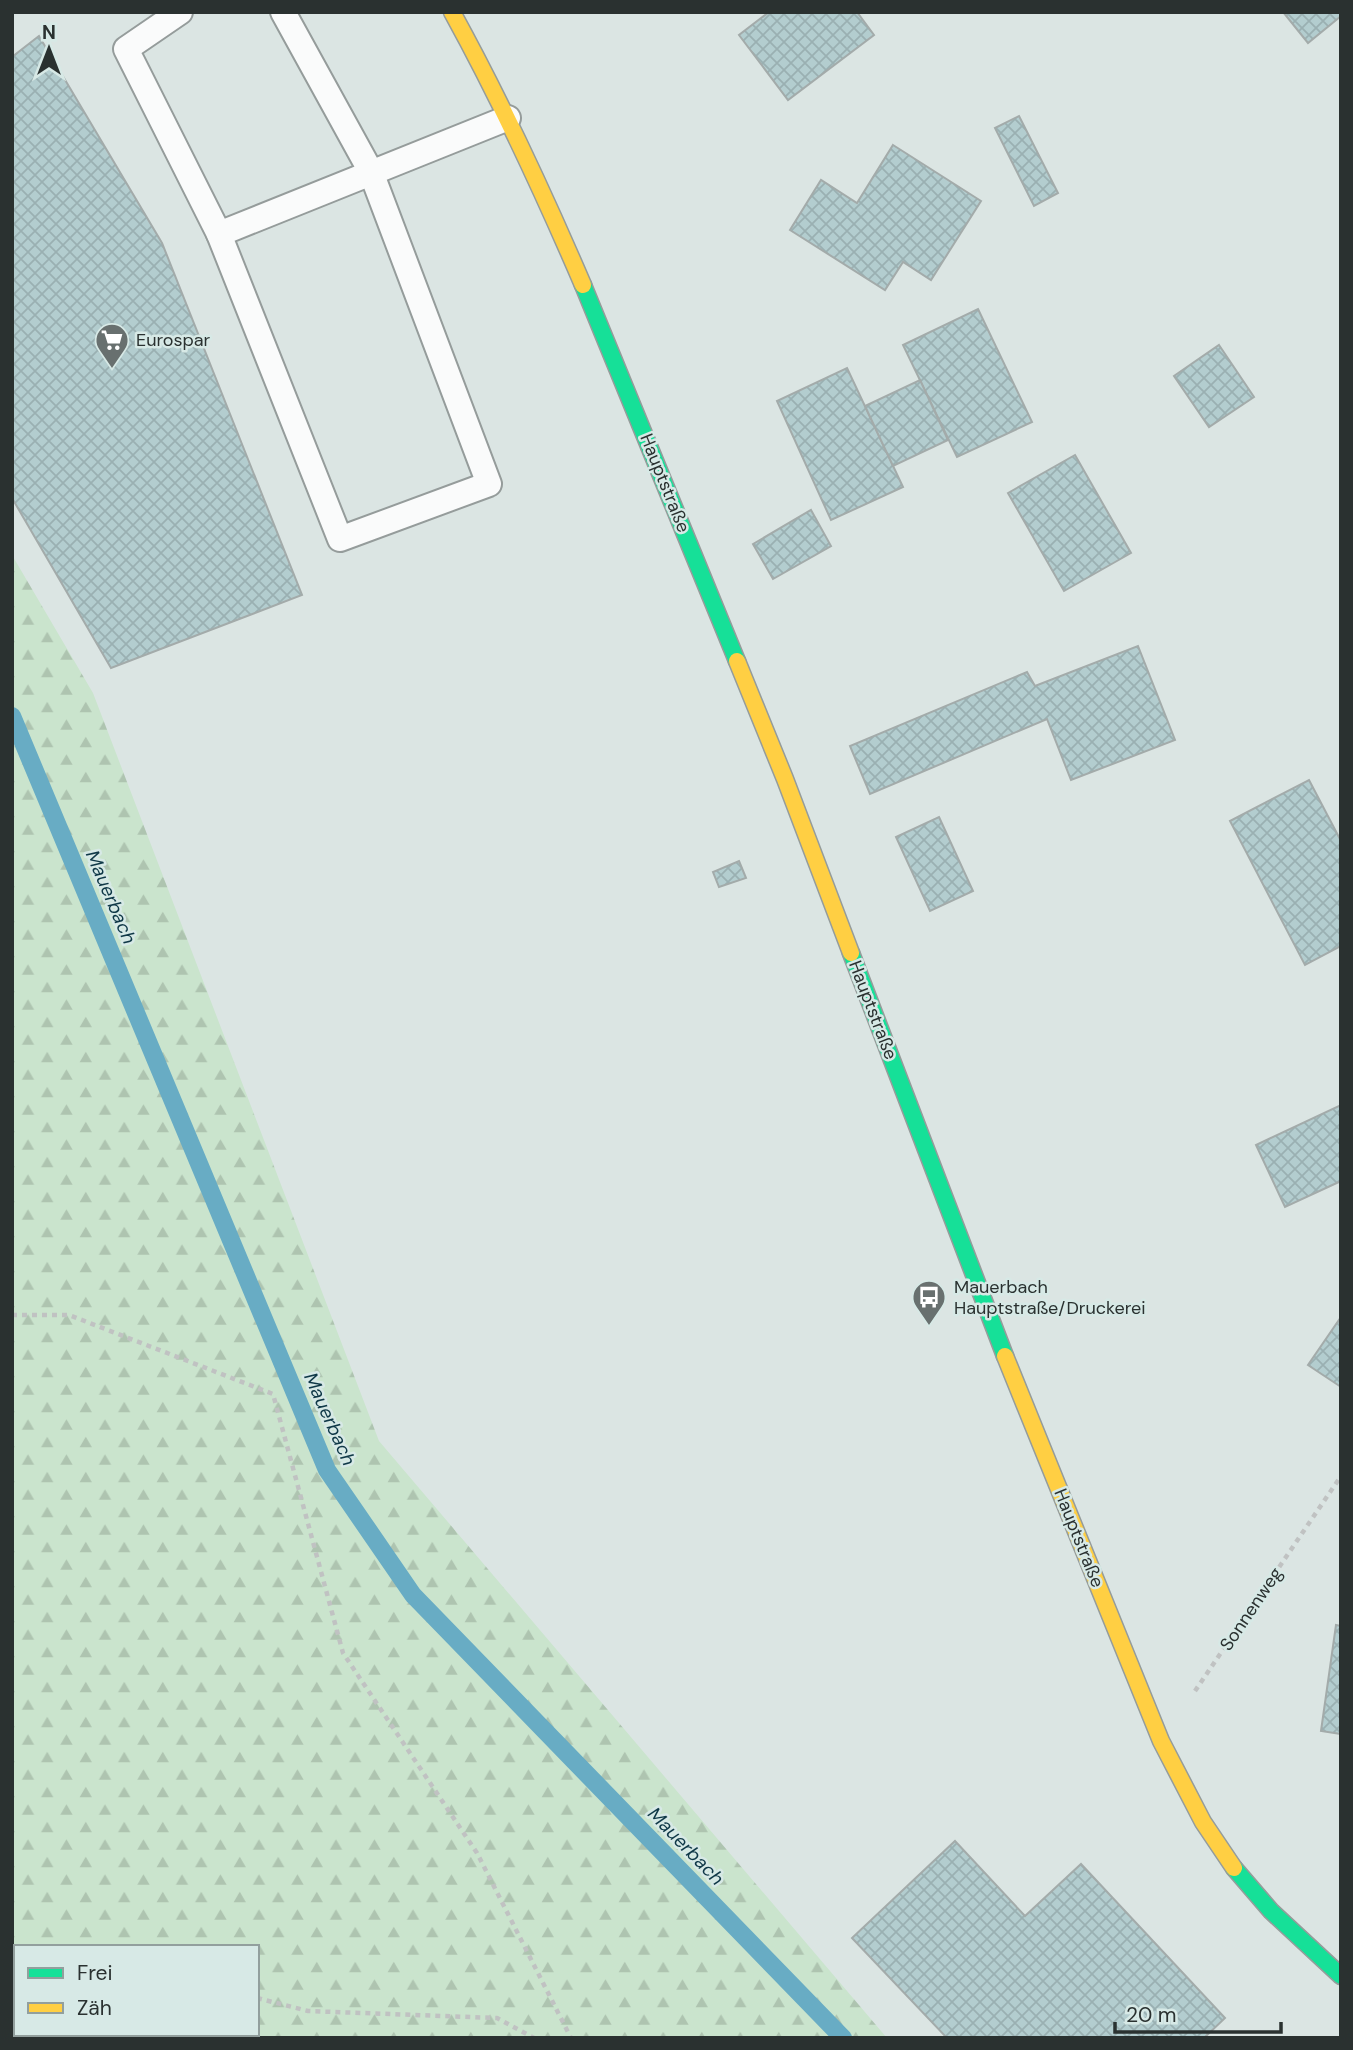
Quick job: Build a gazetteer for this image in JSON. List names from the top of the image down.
{
  "streets": {
    "main road": ["Hauptstraße"],
    "path": ["Sonnenweg"]
  },
  "crossings": [
    ["Hauptstraße", "Sonnenweg"]
  ],
  "water": ["Mauerbach"],
  "places": {
    "supermarket": ["Eurospar"],
    "bus stop": ["Mauerbach Hauptstraße/Druckerei"]
  },
  "legend": ["Frei", "Zäh"],
  "scale_bar": "20 m",
  "north": "top"
}
